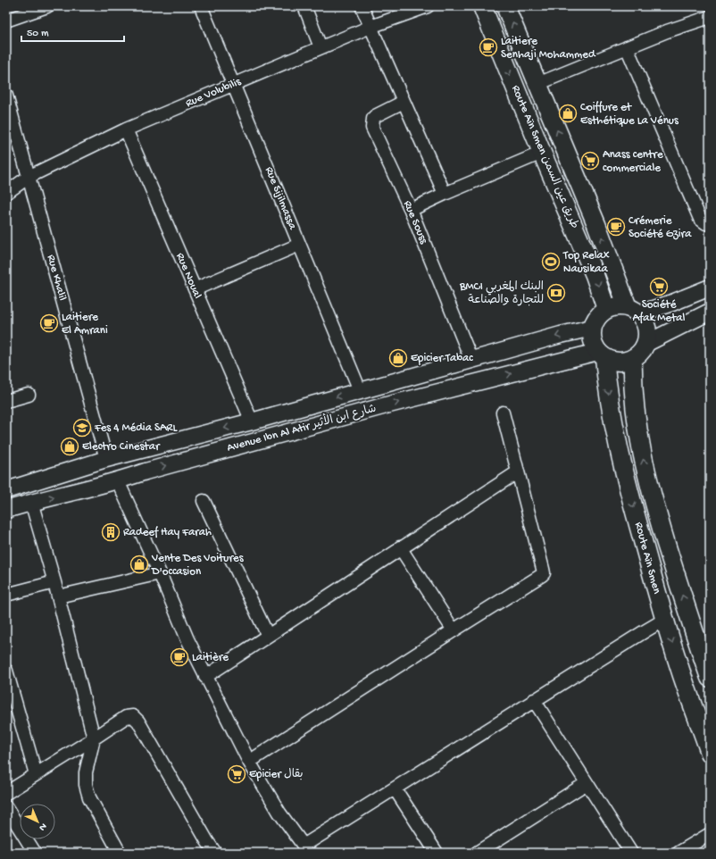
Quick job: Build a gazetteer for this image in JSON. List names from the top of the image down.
{
  "streets": {
    "main road": ["Route Aïn Smen طريق عين السمن", "Route Aïn Smen"],
    "street": [
      "Rue Volubilis",
      "Rue Sijilmassa",
      "Rue Souss",
      "Rue Noual",
      "Rue Khalil",
      "Avenue Ibn Al Atir شارع ابن الأثير"
    ]
  },
  "crossings": [
    ["Rue Volubilis", "Rue Sijilmassa"],
    ["Rue Volubilis", "Rue Noual"],
    ["Rue Volubilis", "Rue Khalil"],
    ["Route Aïn Smen طريق عين السمن", "Avenue Ibn Al Atir شارع ابن الأثير"],
    ["Route Aïn Smen طريق عين السمن", "Route Aïn Smen"],
    ["Rue Sijilmassa", "Avenue Ibn Al Atir شارع ابن الأثير"],
    ["Rue Souss", "Avenue Ibn Al Atir شارع ابن الأثير"],
    ["Rue Noual", "Avenue Ibn Al Atir شارع ابن الأثير"],
    ["Rue Khalil", "Avenue Ibn Al Atir شارع ابن الأثير"],
    ["Avenue Ibn Al Atir شارع ابن الأثير", "Route Aïn Smen"]
  ],
  "places": {
    "cafe": [
      "Laitiere Senhaji Mohammed",
      "Crémerie Société Gzira",
      "Laitiere El Amrani",
      "Laitière"
    ],
    "shop": [
      "Coiffure et Esthétique La Vénus",
      "Epicier Tabac",
      "Electro Cinestar",
      "Vente Des Voitures D'occasion"
    ],
    "supermarket": ["Anass centre commerciale", "Société Afak Metal", "Epicier بقال"],
    "sports": ["Top Relax Nausikaa"],
    "bank": ["BMCI البنك المغربي للتجارة والصناعة"],
    "school or university": ["Fes 4 Média SARL"],
    "building": ["Radeef Hay Farah"]
  },
  "scale_bar": "50 m",
  "north": "bottom right"
}
